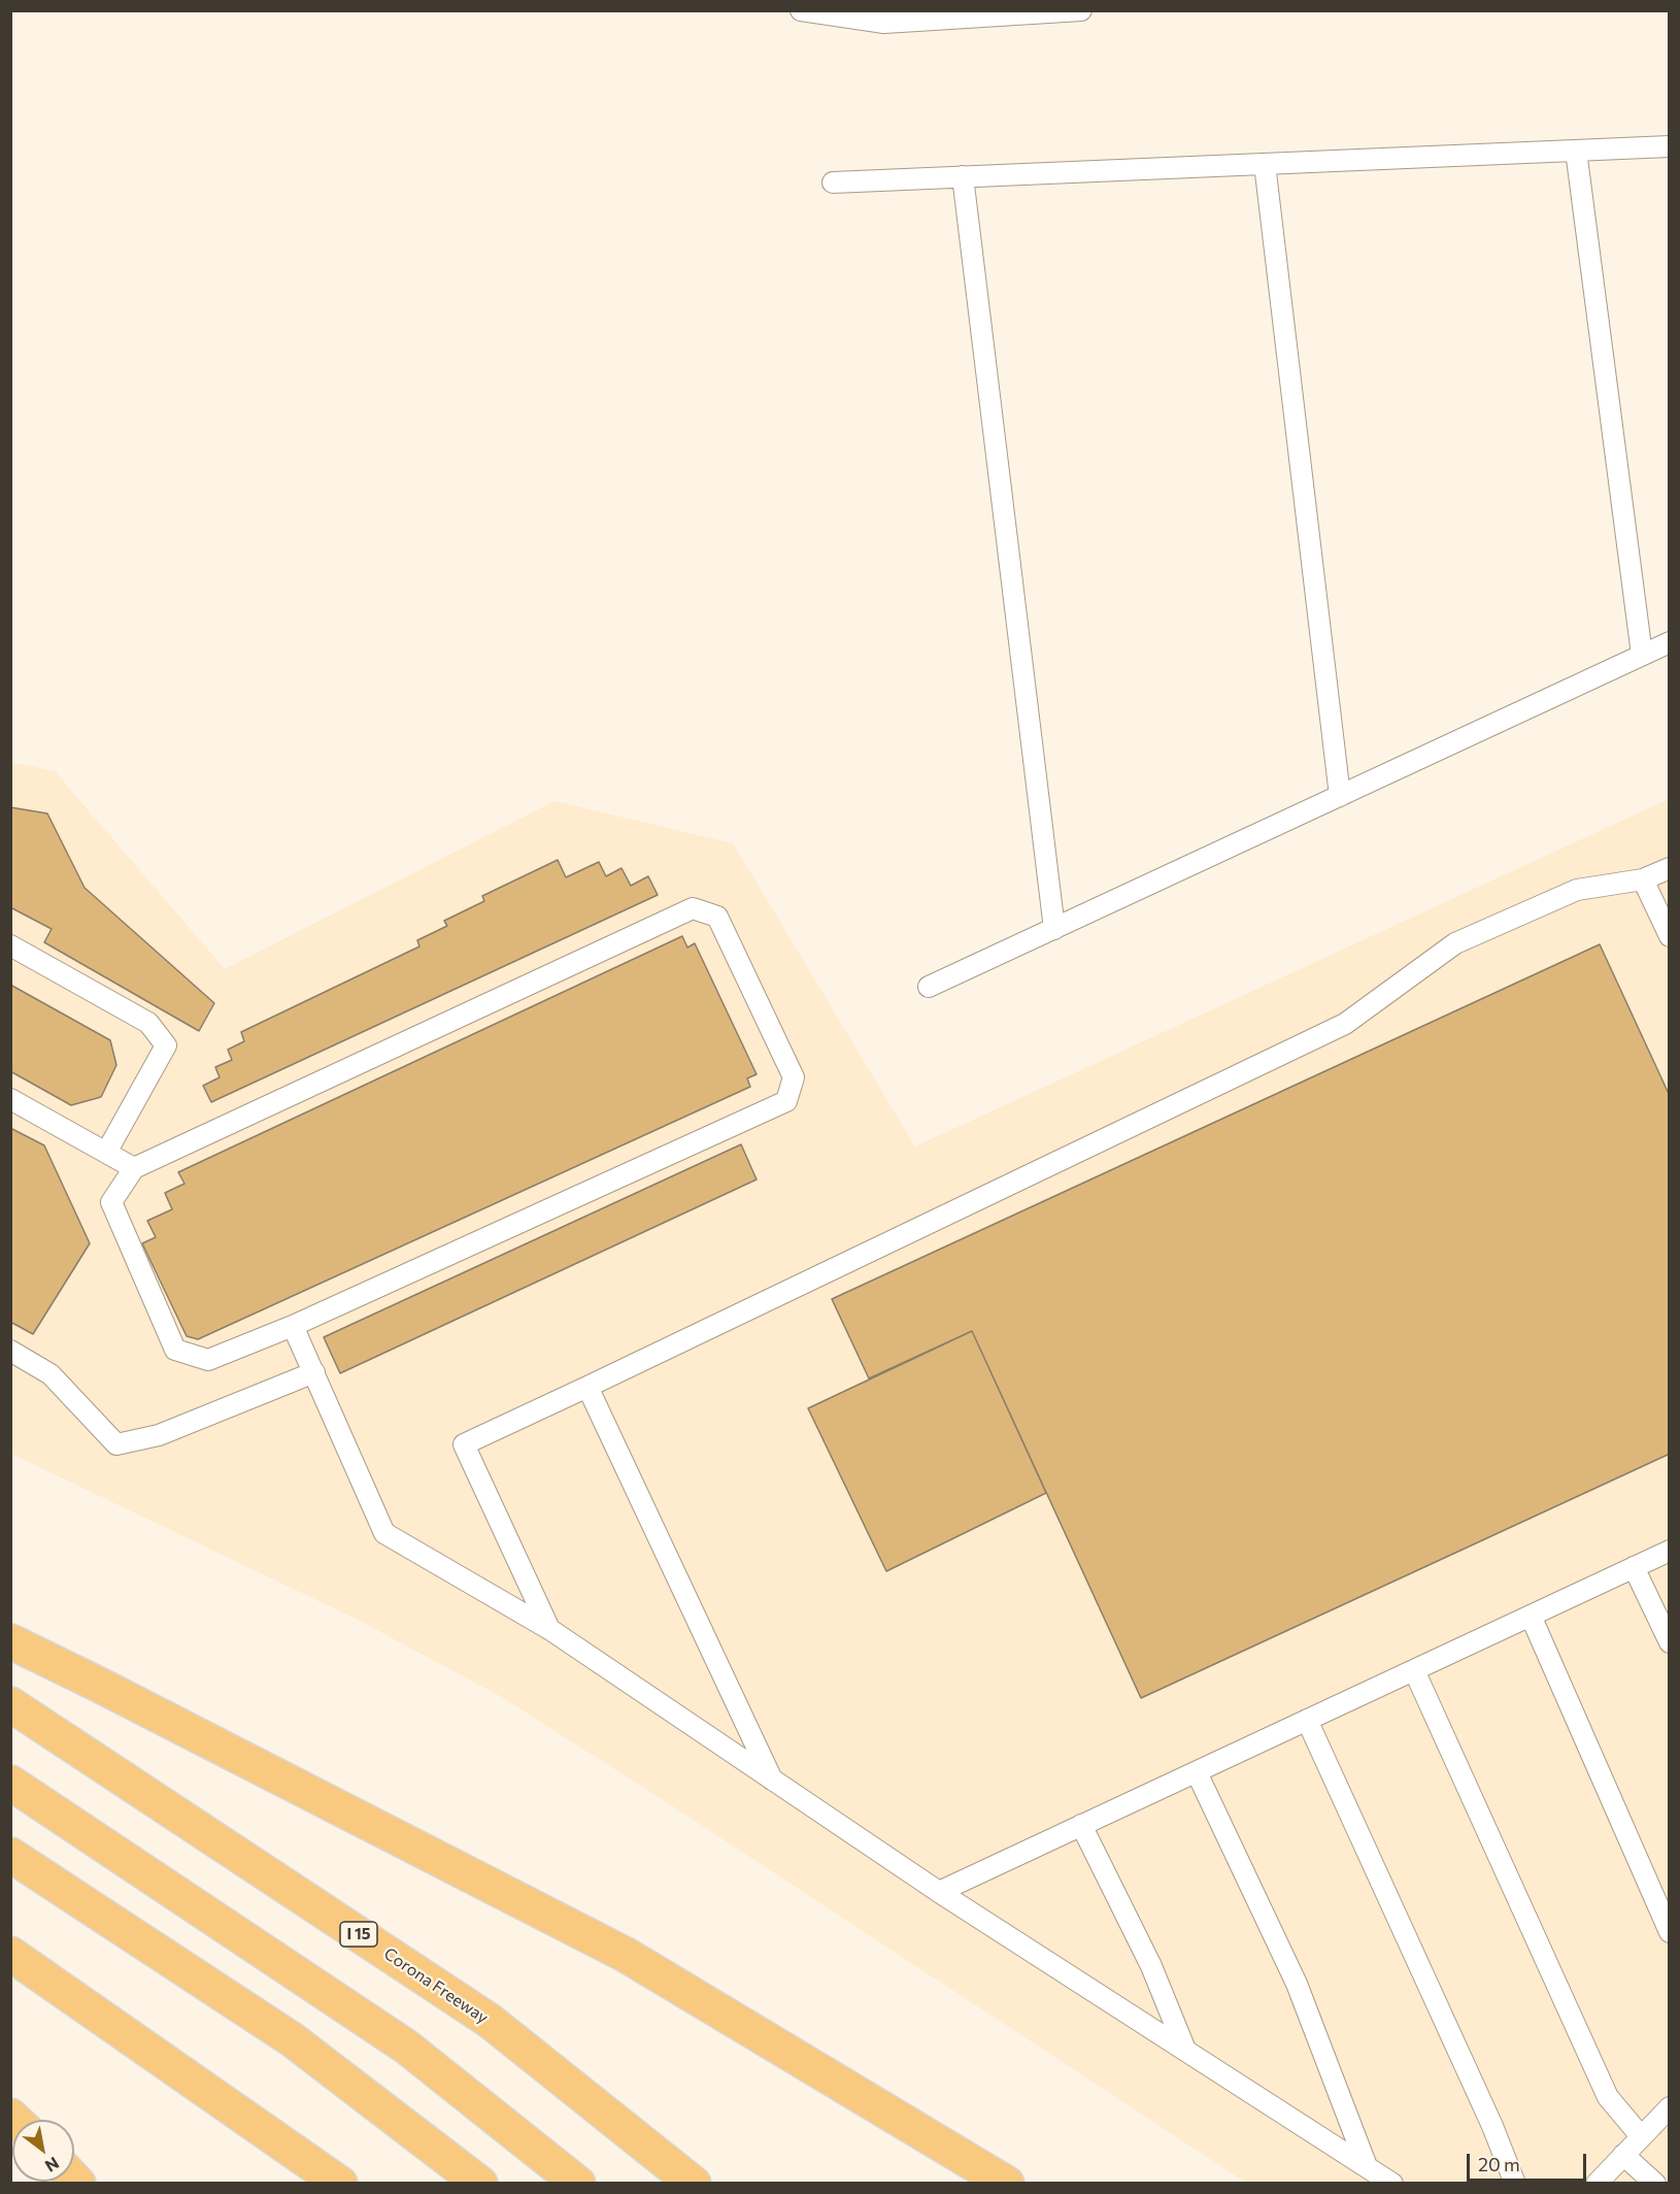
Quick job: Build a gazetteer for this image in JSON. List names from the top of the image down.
{
  "streets": {
    "highway": ["I 15", "Corona Freeway"]
  },
  "scale_bar": "20 m",
  "north": "bottom right"
}
